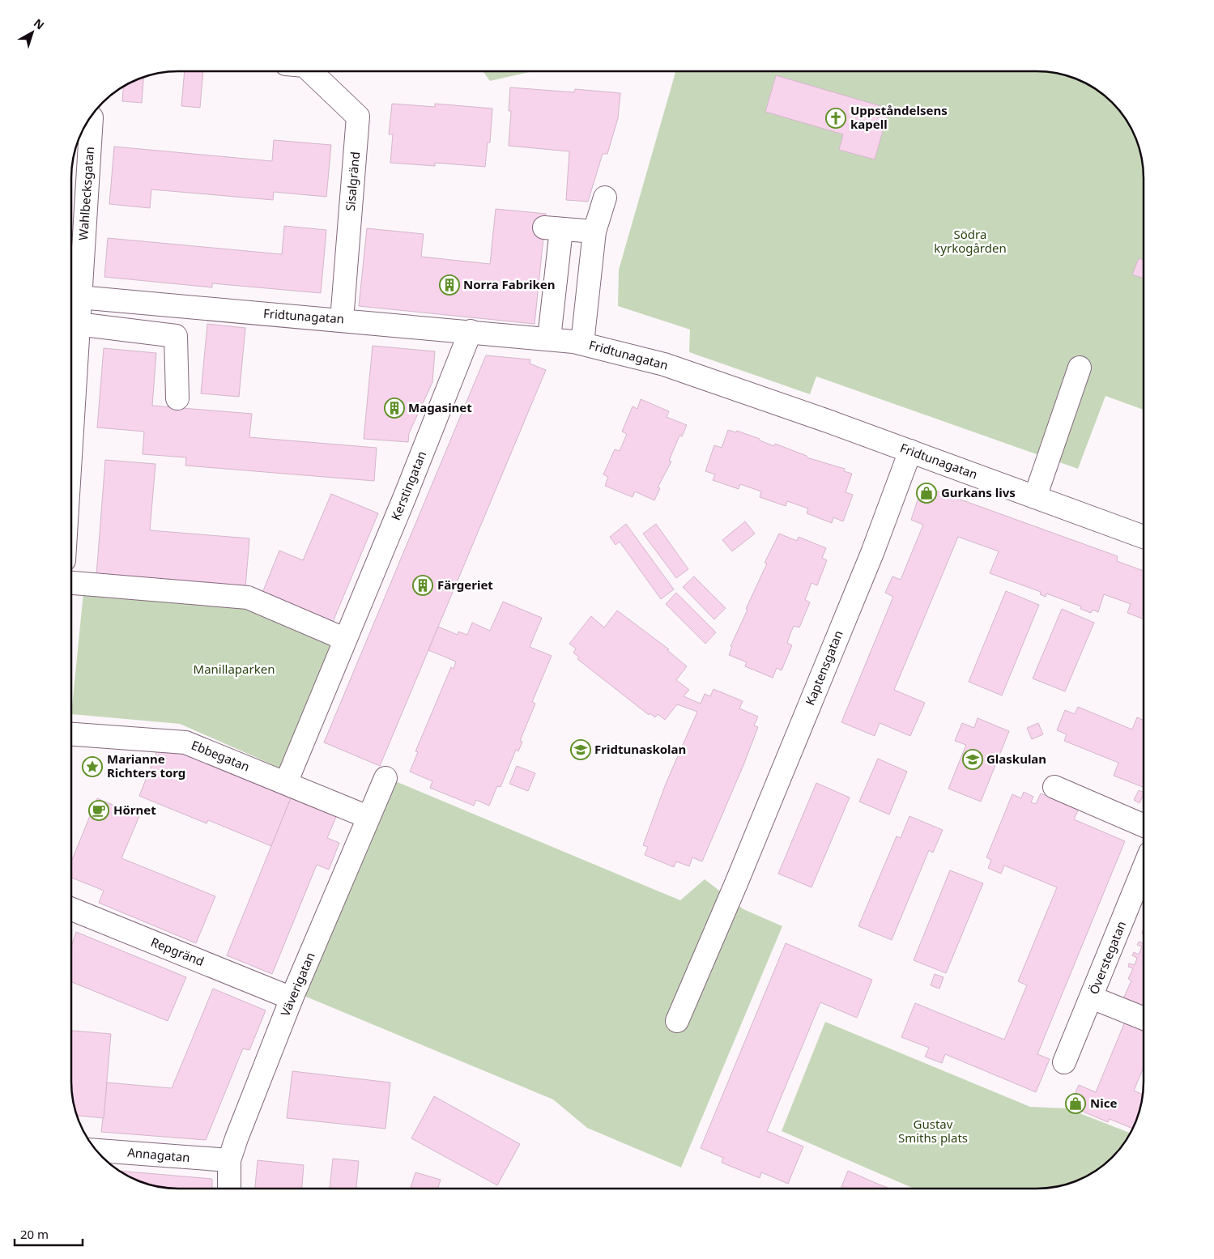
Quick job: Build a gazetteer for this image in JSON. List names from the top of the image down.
{
  "streets": {
    "street": [
      "Sisalgränd",
      "Wahlbecksgatan",
      "Fridtunagatan",
      "Kerstingatan",
      "Kaptensgatan",
      "Ebbegatan",
      "Repgränd",
      "Överstegatan",
      "Väverigatan",
      "Annagatan"
    ]
  },
  "crossings": [
    ["Sisalgränd", "Fridtunagatan"],
    ["Wahlbecksgatan", "Fridtunagatan"],
    ["Fridtunagatan", "Kerstingatan"],
    ["Fridtunagatan", "Kaptensgatan"],
    ["Kerstingatan", "Ebbegatan"],
    ["Ebbegatan", "Väverigatan"],
    ["Repgränd", "Väverigatan"],
    ["Väverigatan", "Annagatan"]
  ],
  "parks": ["Södra kyrkogården", "Manillaparken", "Gustav Smiths plats"],
  "places": {
    "church": ["Uppståndelsens kapell"],
    "building": ["Norra Fabriken", "Magasinet", "Färgeriet"],
    "shop": ["Gurkans livs", "Nice"],
    "school or university": ["Fridtunaskolan", "Glaskulan"],
    "place": ["Marianne Richters torg"],
    "cafe": ["Hörnet"]
  },
  "scale_bar": "20 m",
  "north": "top right"
}
